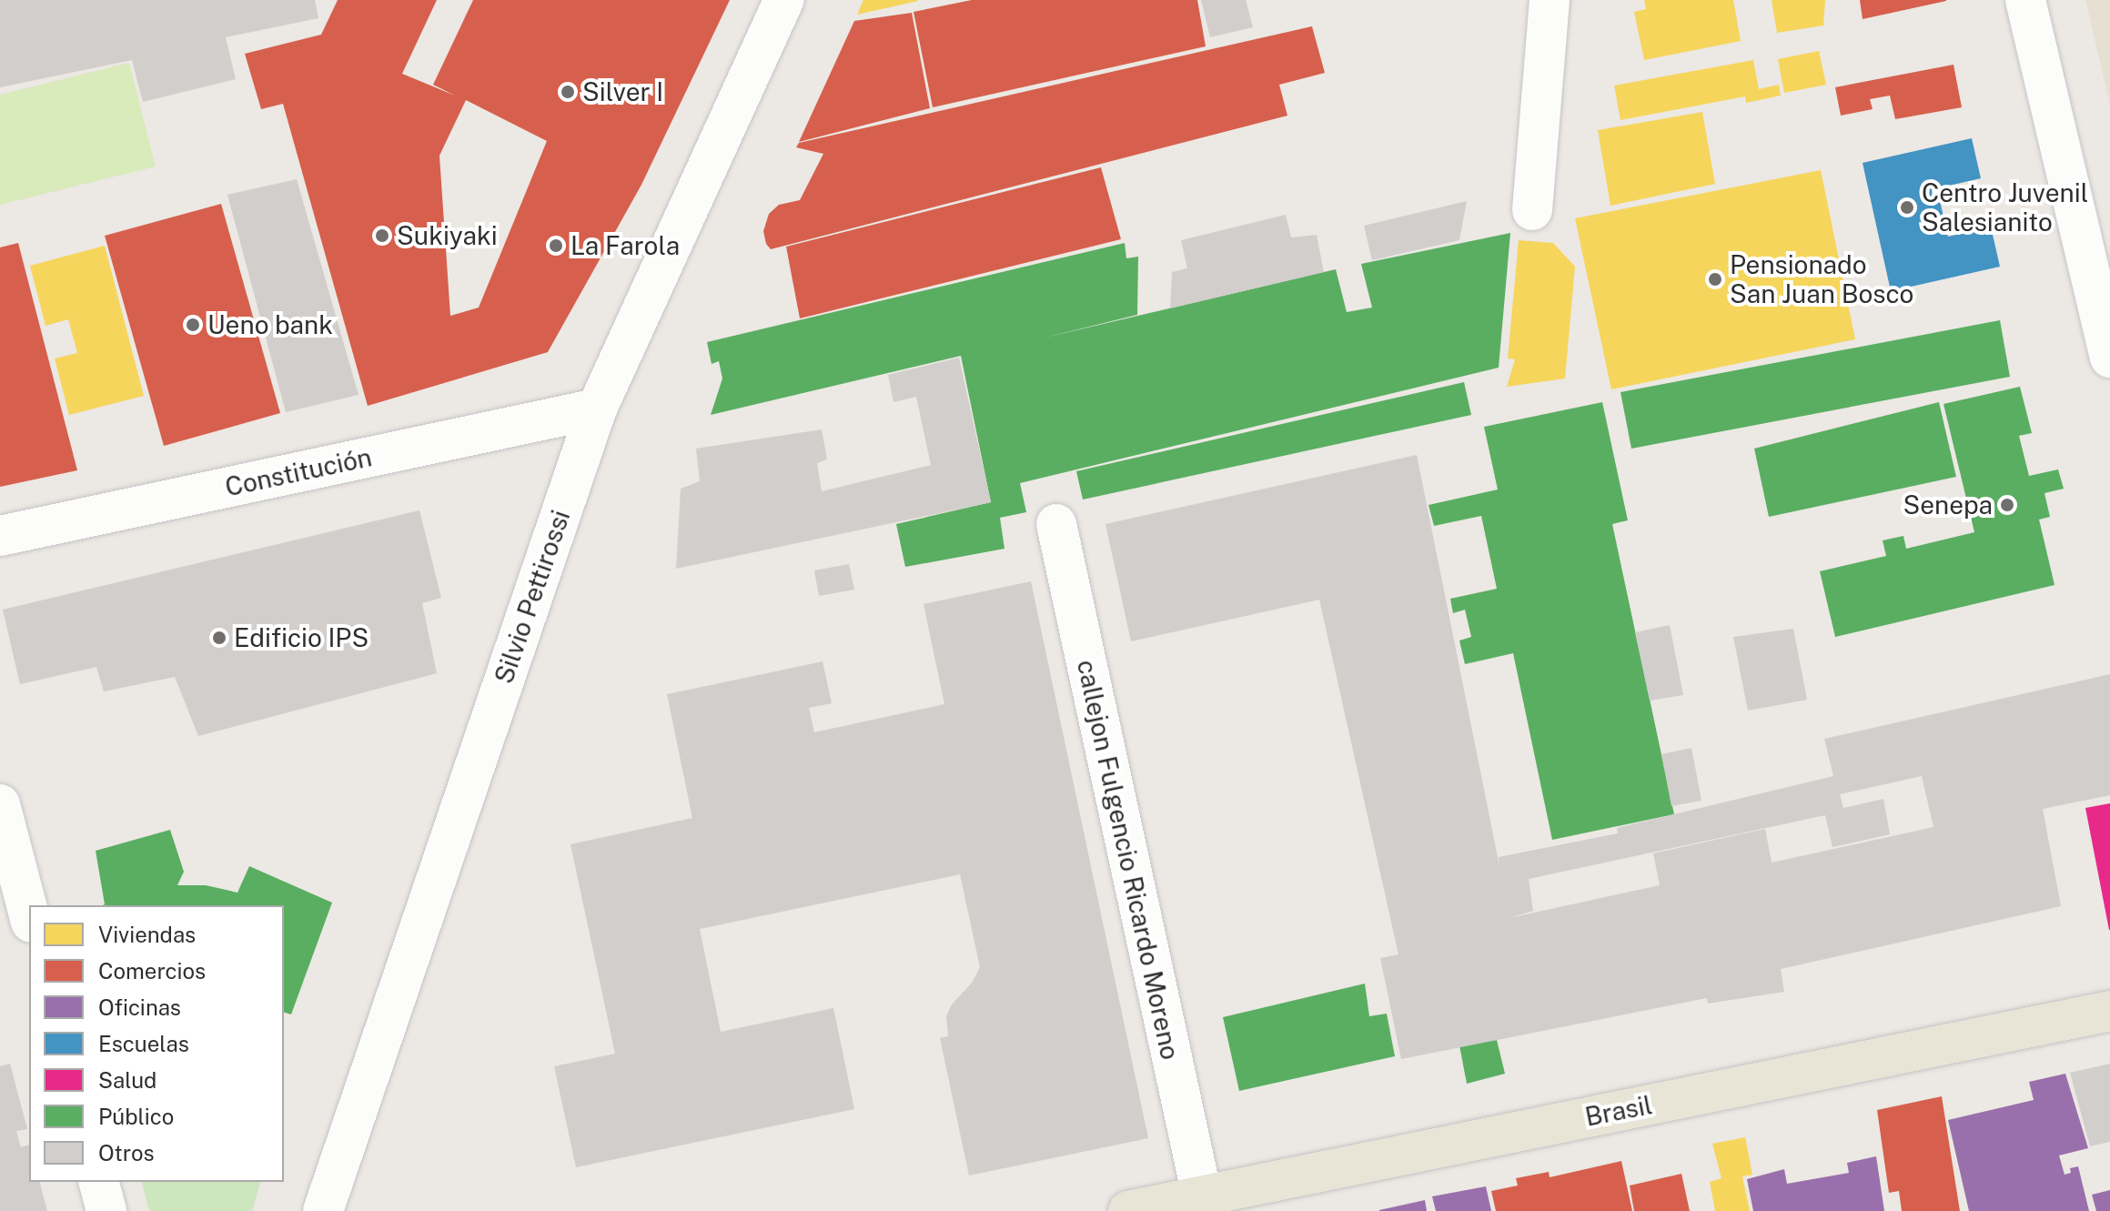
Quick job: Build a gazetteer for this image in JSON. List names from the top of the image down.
{
  "streets": {
    "main road": ["Brasil"],
    "street": ["Constitución", "Silvio Pettirossi", "callejon Fulgencio Ricardo Moreno"]
  },
  "crossings": [
    ["Constitución", "Silvio Pettirossi"],
    ["callejon Fulgencio Ricardo Moreno", "Brasil"]
  ],
  "places": [
    "Silver I",
    "Centro Juvenil Salesianito",
    "Sukiyaki",
    "La Farola",
    "Pensionado San Juan Bosco",
    "Ueno bank",
    "Senepa",
    "Edificio IPS"
  ],
  "legend": [
    "Viviendas",
    "Comercios",
    "Oficinas",
    "Escuelas",
    "Salud",
    "Público",
    "Otros"
  ]
}
